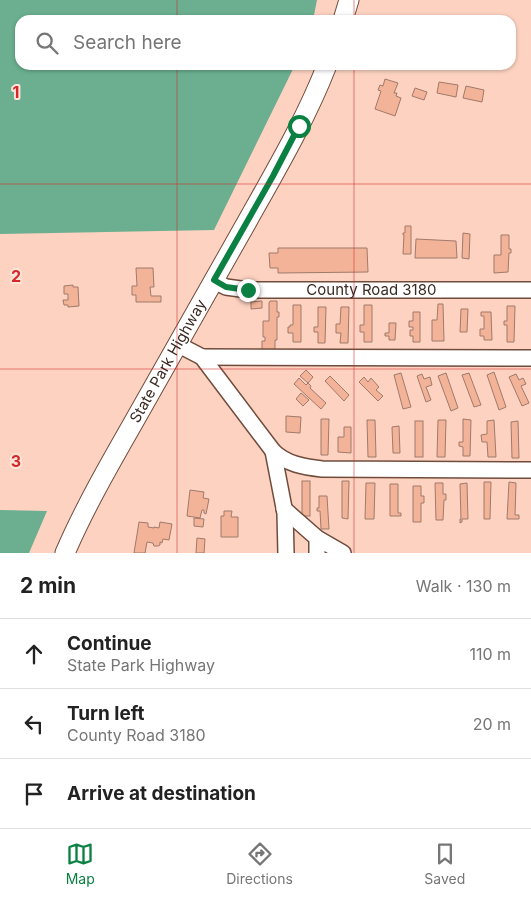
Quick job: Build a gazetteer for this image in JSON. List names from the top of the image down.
{
  "streets": {
    "main road": ["State Park Highway"],
    "street": ["County Road 3180"]
  },
  "crossings": [
    ["County Road 3180", "State Park Highway"]
  ],
  "page": {
    "search": "Search here",
    "heading": ["2 min", "Walk · 130 m"],
    "list": [
      ["Continue", "State Park Highway", "110 m"],
      ["Turn left", "County Road 3180", "20 m"],
      "Arrive at destination"
    ],
    "nav": ["Map", "Directions", "Saved"]
  },
  "grid": {
    "rows": ["1", "2", "3"]
  }
}
